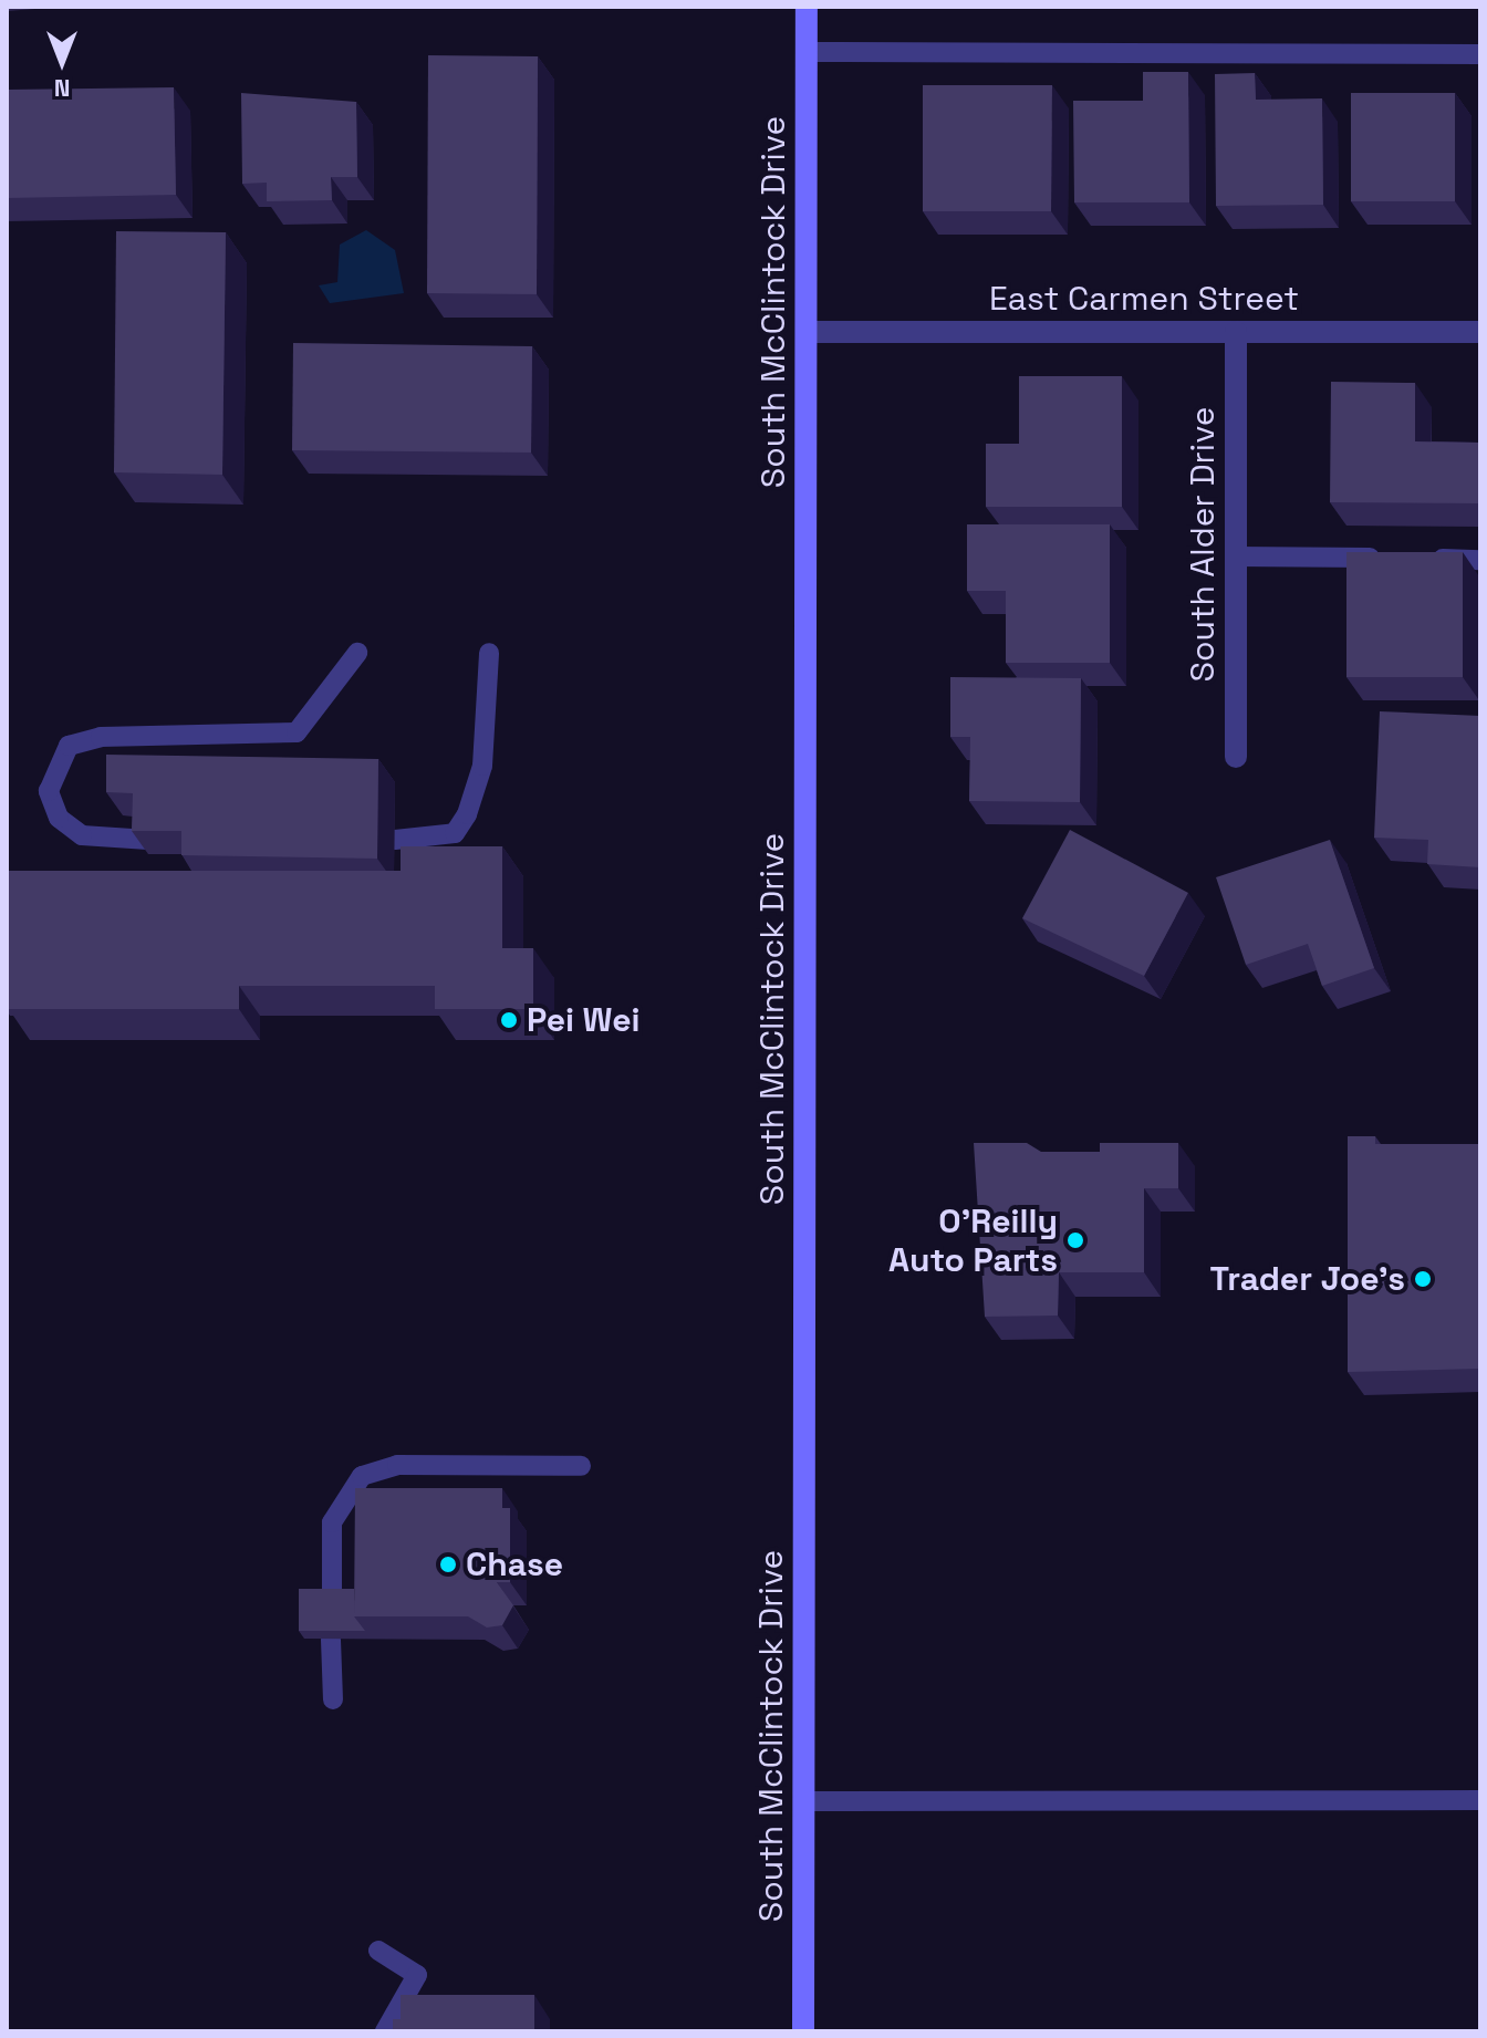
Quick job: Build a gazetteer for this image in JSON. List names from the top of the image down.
{
  "streets": {
    "main road": ["South McClintock Drive"],
    "street": ["East Carmen Street", "South Alder Drive"]
  },
  "crossings": [
    ["East Carmen Street", "South McClintock Drive"],
    ["East Carmen Street", "South Alder Drive"]
  ],
  "places": [
    "Pei Wei",
    "O'Reilly Auto Parts",
    "Trader Joe's",
    "Chase"
  ],
  "north": "bottom"
}
